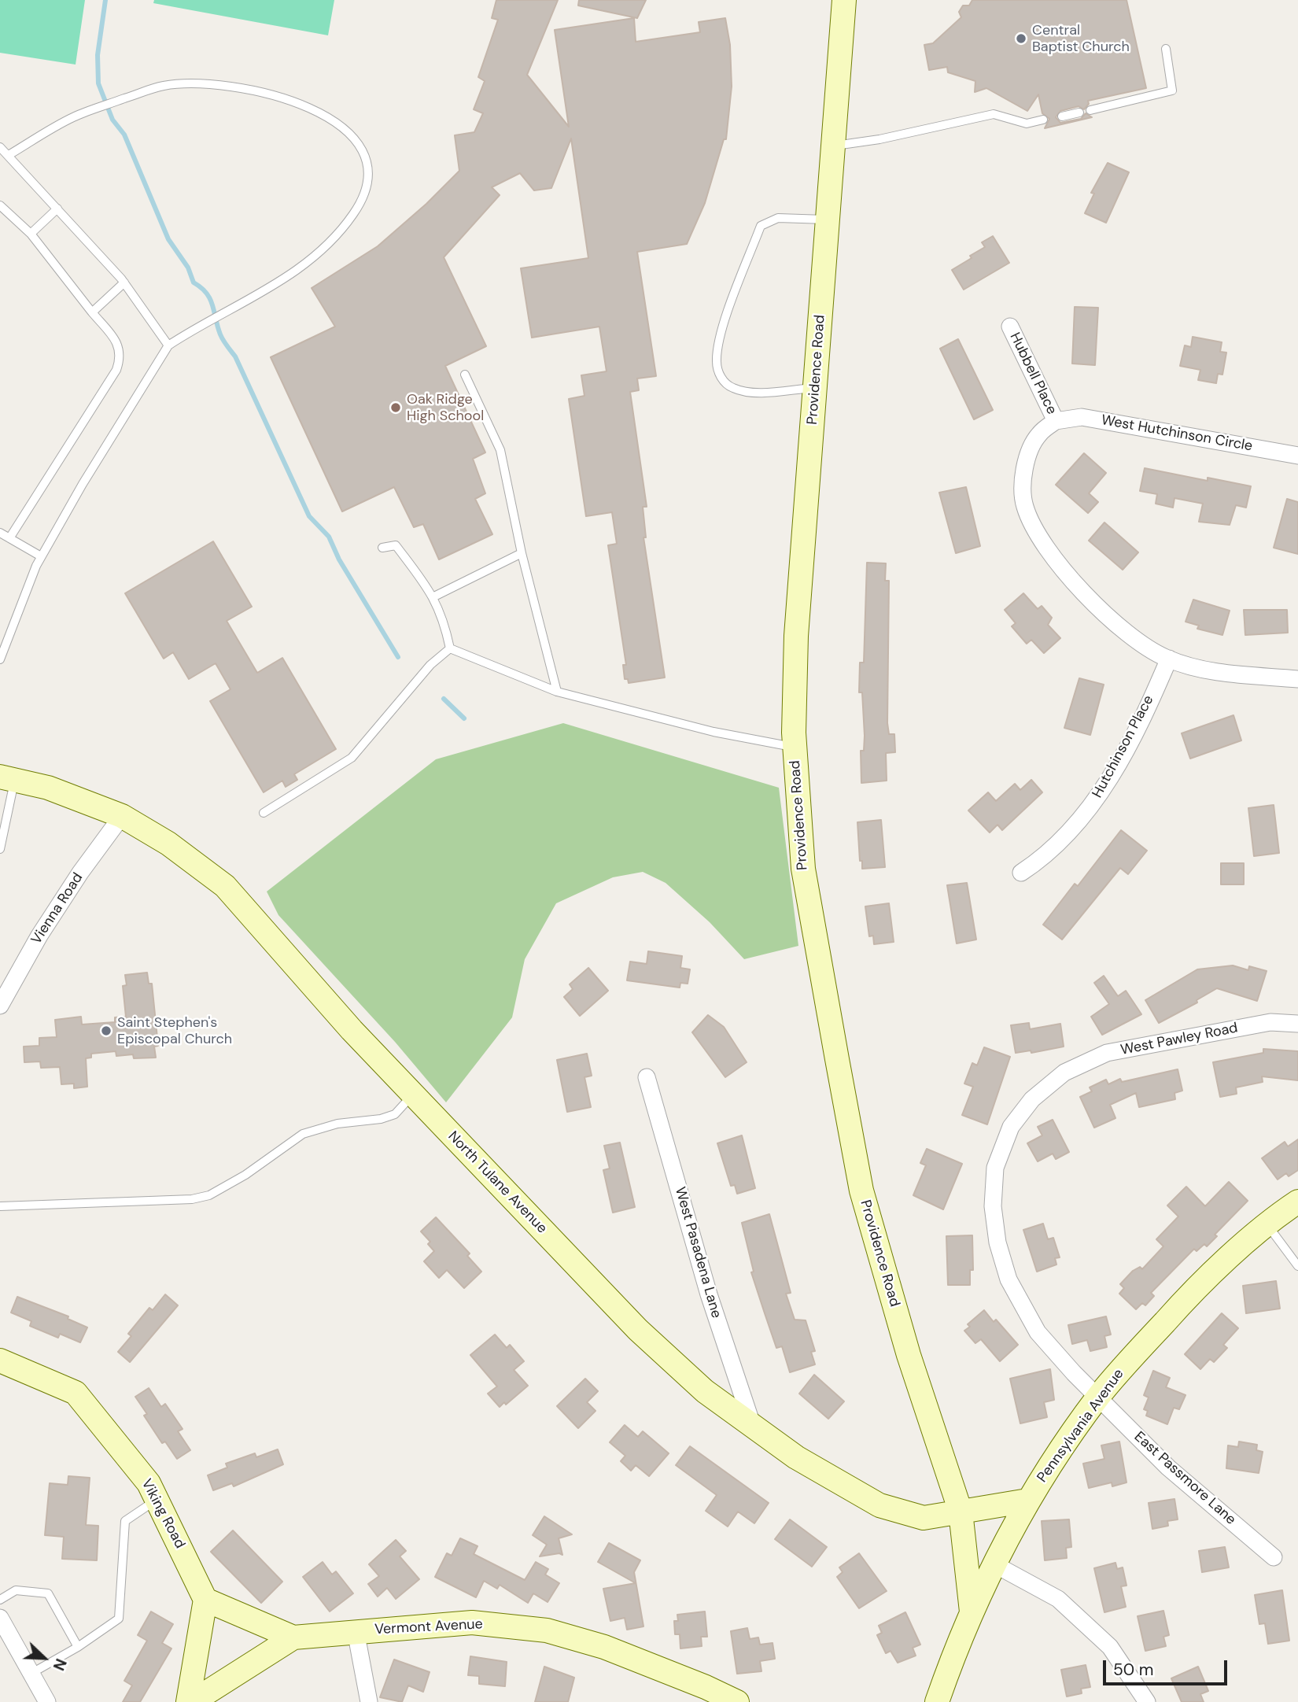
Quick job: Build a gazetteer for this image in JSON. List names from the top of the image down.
{
  "streets": {
    "street": [
      "Providence Road",
      "Hubbell Place",
      "West Hutchinson Circle",
      "Hutchinson Place",
      "Vienna Road",
      "West Pawley Road",
      "North Tulane Avenue",
      "West Pasadena Lane",
      "Pennsylvania Avenue",
      "East Passmore Lane",
      "Viking Road",
      "Vermont Avenue"
    ]
  },
  "crossings": [
    ["Providence Road", "North Tulane Avenue"],
    ["Providence Road", "Pennsylvania Avenue"],
    ["Hubbell Place", "West Hutchinson Circle"],
    ["Vienna Road", "North Tulane Avenue"],
    ["West Pawley Road", "Pennsylvania Avenue"],
    ["West Pawley Road", "East Passmore Lane"],
    ["North Tulane Avenue", "West Pasadena Lane"],
    ["North Tulane Avenue", "Pennsylvania Avenue"],
    ["Pennsylvania Avenue", "East Passmore Lane"]
  ],
  "places": ["Central Baptist Church", "Oak Ridge High School", "Saint Stephen's Episcopal Church"],
  "scale_bar": "50 m",
  "north": "bottom right"
}
